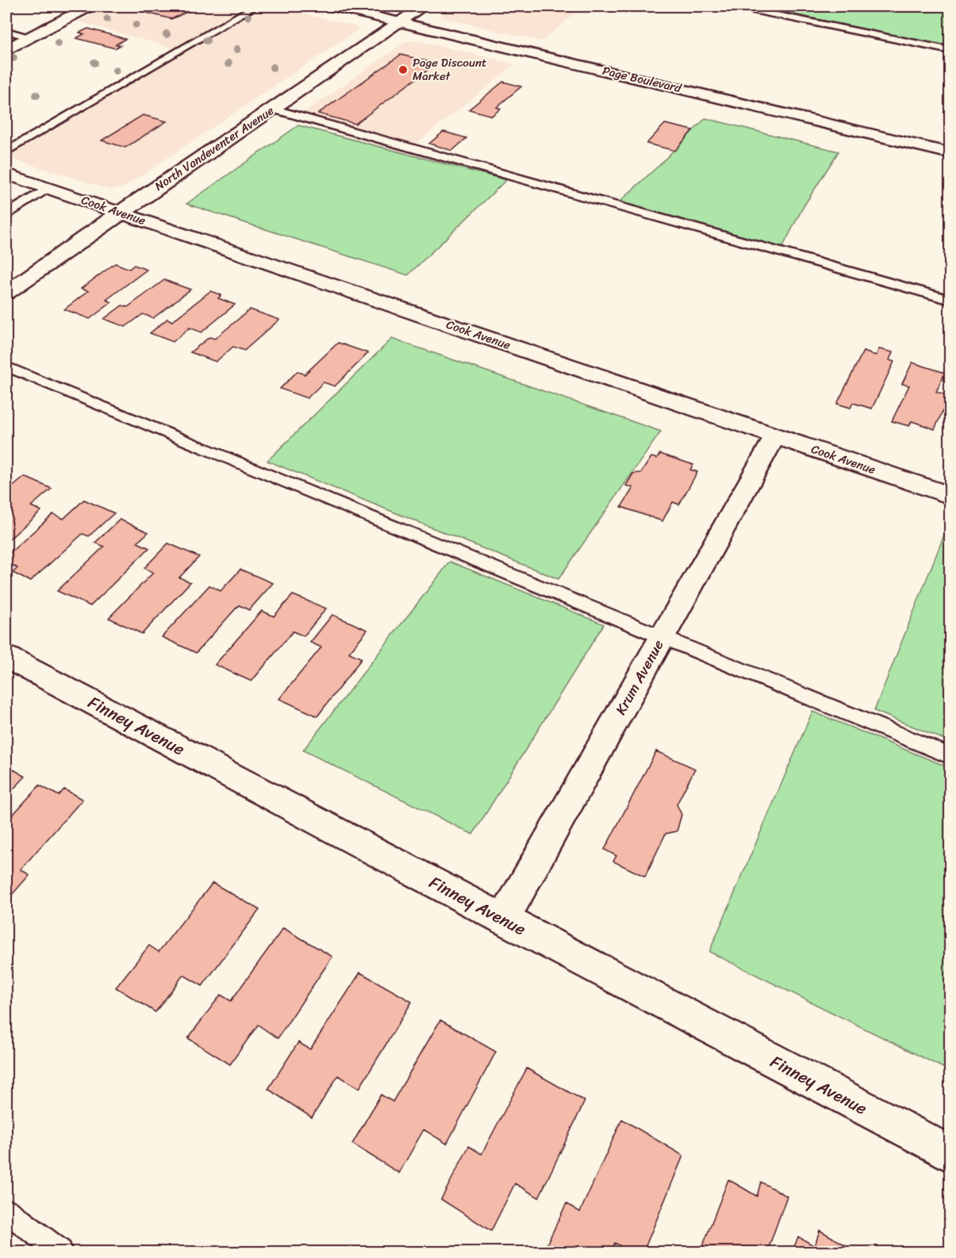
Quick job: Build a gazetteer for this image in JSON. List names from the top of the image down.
{
  "streets": {
    "street": [
      "Page Boulevard",
      "North Vandeventer Avenue",
      "Cook Avenue",
      "Krum Avenue",
      "Finney Avenue"
    ]
  },
  "crossings": [
    ["Page Boulevard", "North Vandeventer Avenue"],
    ["North Vandeventer Avenue", "Cook Avenue"],
    ["Cook Avenue", "Krum Avenue"],
    ["Krum Avenue", "Finney Avenue"]
  ],
  "places": ["Page Discount Market"]
}
